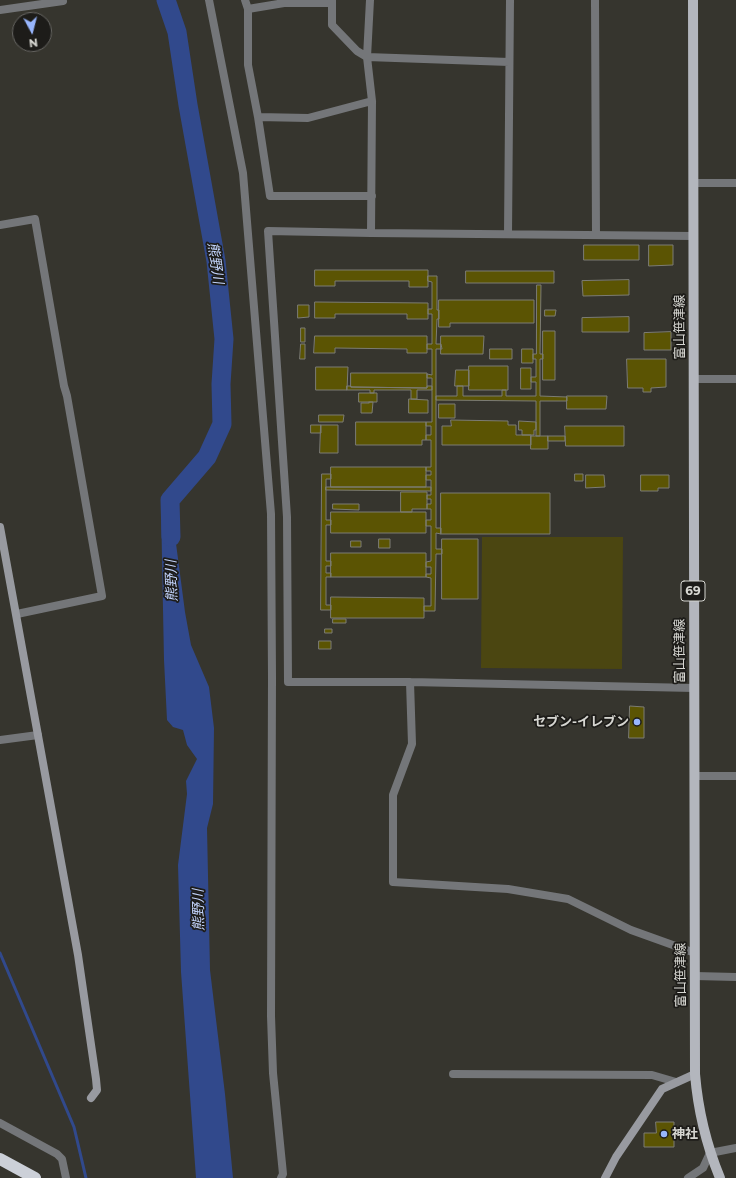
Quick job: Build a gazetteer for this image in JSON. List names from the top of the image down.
{
  "streets": {
    "main road": ["富山笹津線", "69"]
  },
  "water": ["熊野川"],
  "places": ["セブン-イレブン", "神社"],
  "north": "bottom"
}
